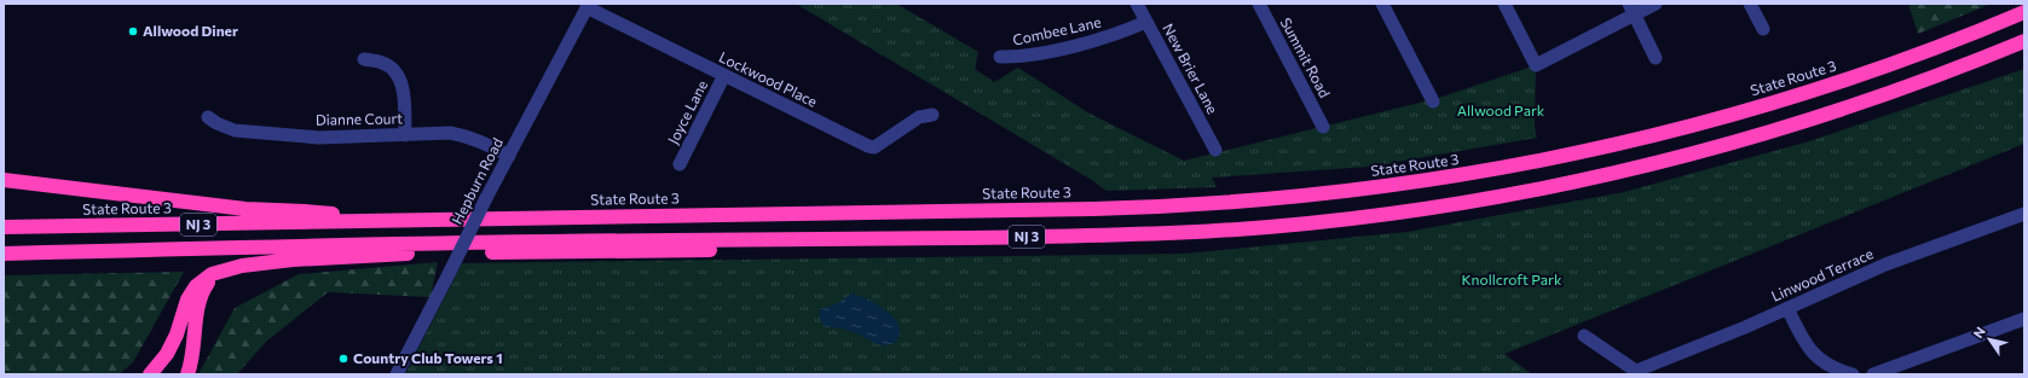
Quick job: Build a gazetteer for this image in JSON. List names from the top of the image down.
{
  "streets": {
    "highway": ["State Route 3", "NJ 3"],
    "street": [
      "Combee Lane",
      "Summit Road",
      "New Brier Lane",
      "Lockwood Place",
      "Joyce Lane",
      "Dianne Court",
      "Hepburn Road",
      "Linwood Terrace"
    ]
  },
  "crossings": [
    ["Combee Lane", "New Brier Lane"],
    ["Lockwood Place", "Joyce Lane"],
    ["Lockwood Place", "Hepburn Road"],
    ["Dianne Court", "Hepburn Road"]
  ],
  "parks": ["Allwood Park", "Knollcroft Park"],
  "places": ["Allwood Diner", "Country Club Towers 1"],
  "north": "top left"
}
